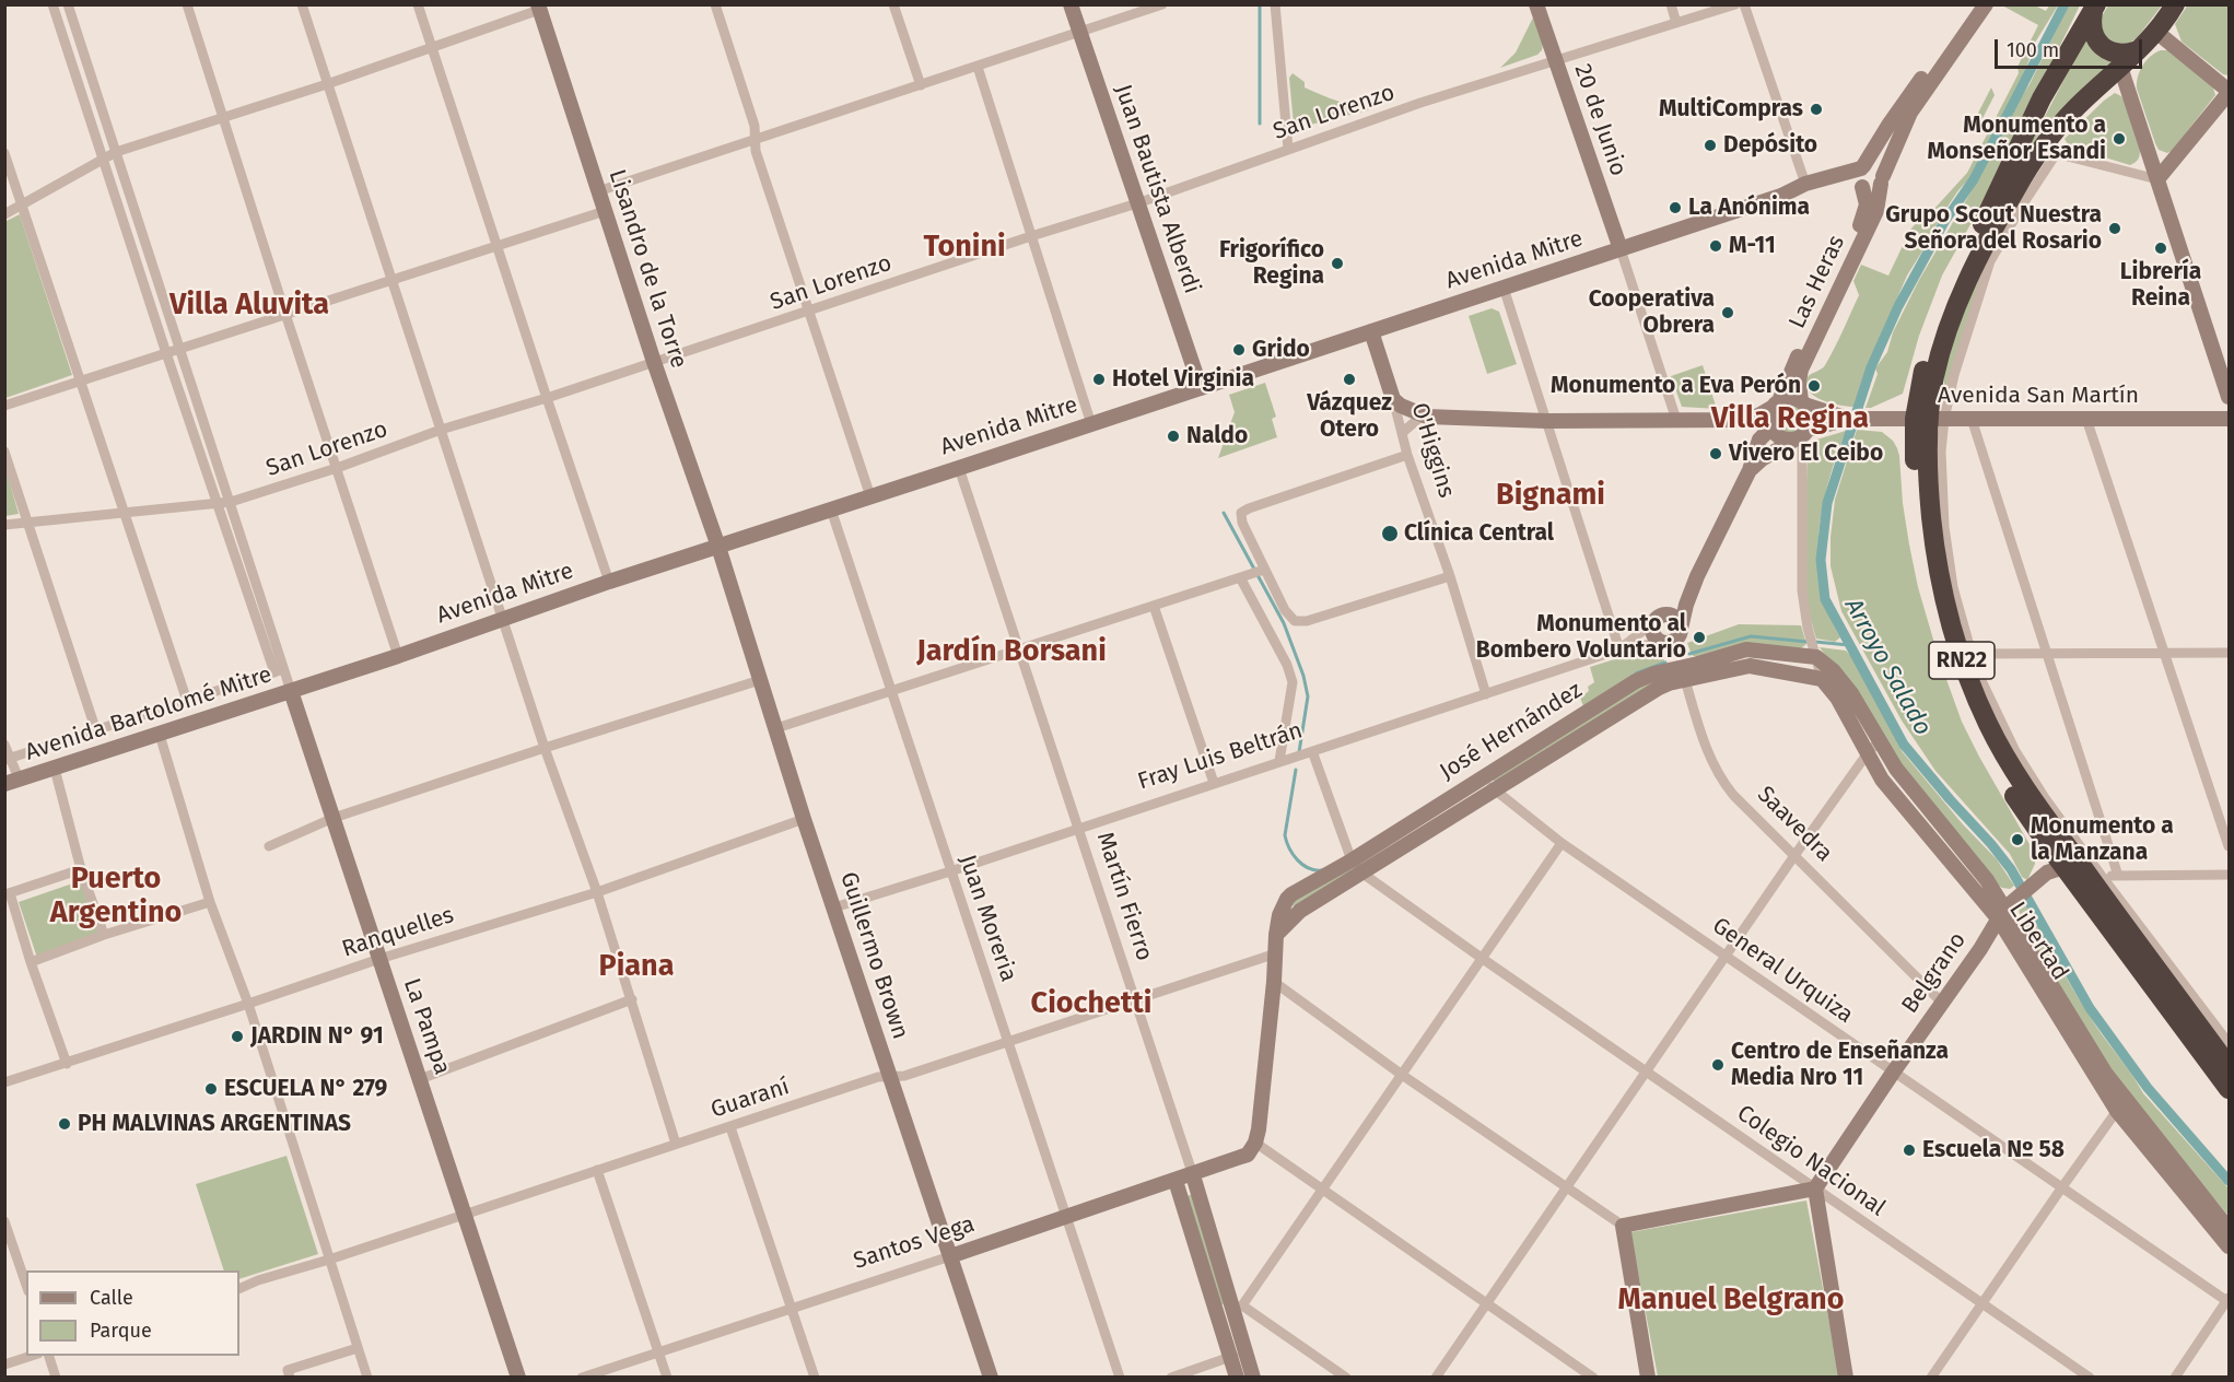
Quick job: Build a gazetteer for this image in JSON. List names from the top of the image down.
{
  "streets": {
    "highway": ["RN22"],
    "street": [
      "San Lorenzo",
      "20 de Junio",
      "Juan Bautista Alberdi",
      "Avenida Mitre",
      "Lisandro de la Torre",
      "Las Heras",
      "Avenida San Martín",
      "O'Higgins",
      "Avenida Bartolomé Mitre",
      "José Hernández",
      "Fray Luis Beltrán",
      "Saavedra",
      "Martín Fierro",
      "Juan Moreria",
      "Ranquelles",
      "Libertad",
      "Guillermo Brown",
      "General Urquiza",
      "Belgrano",
      "La Pampa",
      "Guaraní",
      "Colegio Nacional",
      "Santos Vega"
    ]
  },
  "crossings": [
    ["San Lorenzo", "20 de Junio"],
    ["San Lorenzo", "Juan Bautista Alberdi"],
    ["San Lorenzo", "Lisandro de la Torre"],
    ["20 de Junio", "Avenida Mitre"],
    ["Juan Bautista Alberdi", "Avenida Mitre"],
    ["Avenida Mitre", "Lisandro de la Torre"],
    ["Avenida Mitre", "Las Heras"],
    ["Avenida Mitre", "O'Higgins"],
    ["Avenida Mitre", "Avenida Bartolomé Mitre"],
    ["Avenida Mitre", "Martín Fierro"],
    ["Avenida Mitre", "Juan Moreria"],
    ["Avenida Mitre", "Guillermo Brown"],
    ["Avenida Mitre", "La Pampa"],
    ["Lisandro de la Torre", "Guillermo Brown"],
    ["Las Heras", "Avenida San Martín"],
    ["Las Heras", "Fray Luis Beltrán"],
    ["Las Heras", "Libertad"],
    ["Avenida San Martín", "RN22"],
    ["Avenida San Martín", "Fray Luis Beltrán"],
    ["Avenida San Martín", "Libertad"],
    ["O'Higgins", "Fray Luis Beltrán"],
    ["RN22", "Belgrano"],
    ["Avenida Bartolomé Mitre", "La Pampa"],
    ["José Hernández", "Saavedra"],
    ["José Hernández", "Libertad"],
    ["José Hernández", "General Urquiza"],
    ["José Hernández", "Guaraní"],
    ["José Hernández", "Colegio Nacional"],
    ["José Hernández", "Santos Vega"],
    ["Fray Luis Beltrán", "Saavedra"],
    ["Fray Luis Beltrán", "Martín Fierro"],
    ["Fray Luis Beltrán", "Juan Moreria"],
    ["Fray Luis Beltrán", "Libertad"],
    ["Fray Luis Beltrán", "Guillermo Brown"],
    ["Fray Luis Beltrán", "Colegio Nacional"],
    ["Saavedra", "Belgrano"],
    ["Martín Fierro", "Guaraní"],
    ["Martín Fierro", "Santos Vega"],
    ["Juan Moreria", "Guaraní"],
    ["Juan Moreria", "Santos Vega"],
    ["Ranquelles", "Guillermo Brown"],
    ["Ranquelles", "La Pampa"],
    ["Libertad", "Belgrano"],
    ["Guillermo Brown", "Guaraní"],
    ["Guillermo Brown", "Santos Vega"],
    ["General Urquiza", "Belgrano"],
    ["Belgrano", "Colegio Nacional"],
    ["La Pampa", "Guaraní"]
  ],
  "districts": [
    "Tonini",
    "Villa Aluvita",
    "Villa Regina",
    "Bignami",
    "Jardín Borsani",
    "Puerto Argentino",
    "Piana",
    "Ciochetti",
    "Manuel Belgrano"
  ],
  "water": ["Arroyo Salado"],
  "places": [
    "MultiCompras",
    "Monumento a Monseñor Esandi",
    "Depósito",
    "La Anónima",
    "Grupo Scout Nuestra Señora del Rosario",
    "M-11",
    "Librería Reina",
    "Frigorífico Regina",
    "Cooperativa Obrera",
    "Grido",
    "Hotel Virginia",
    "Vázquez Otero",
    "Monumento a Eva Perón",
    "Naldo",
    "Vivero El Ceibo",
    "Clínica Central",
    "Monumento al Bombero Voluntario",
    "Monumento a la Manzana",
    "JARDIN N° 91",
    "Centro de Enseñanza Media Nro 11",
    "ESCUELA N° 279",
    "PH MALVINAS ARGENTINAS",
    "Escuela Nº 58"
  ],
  "legend": ["Calle", "Parque"],
  "scale_bar": "100 m"
}
